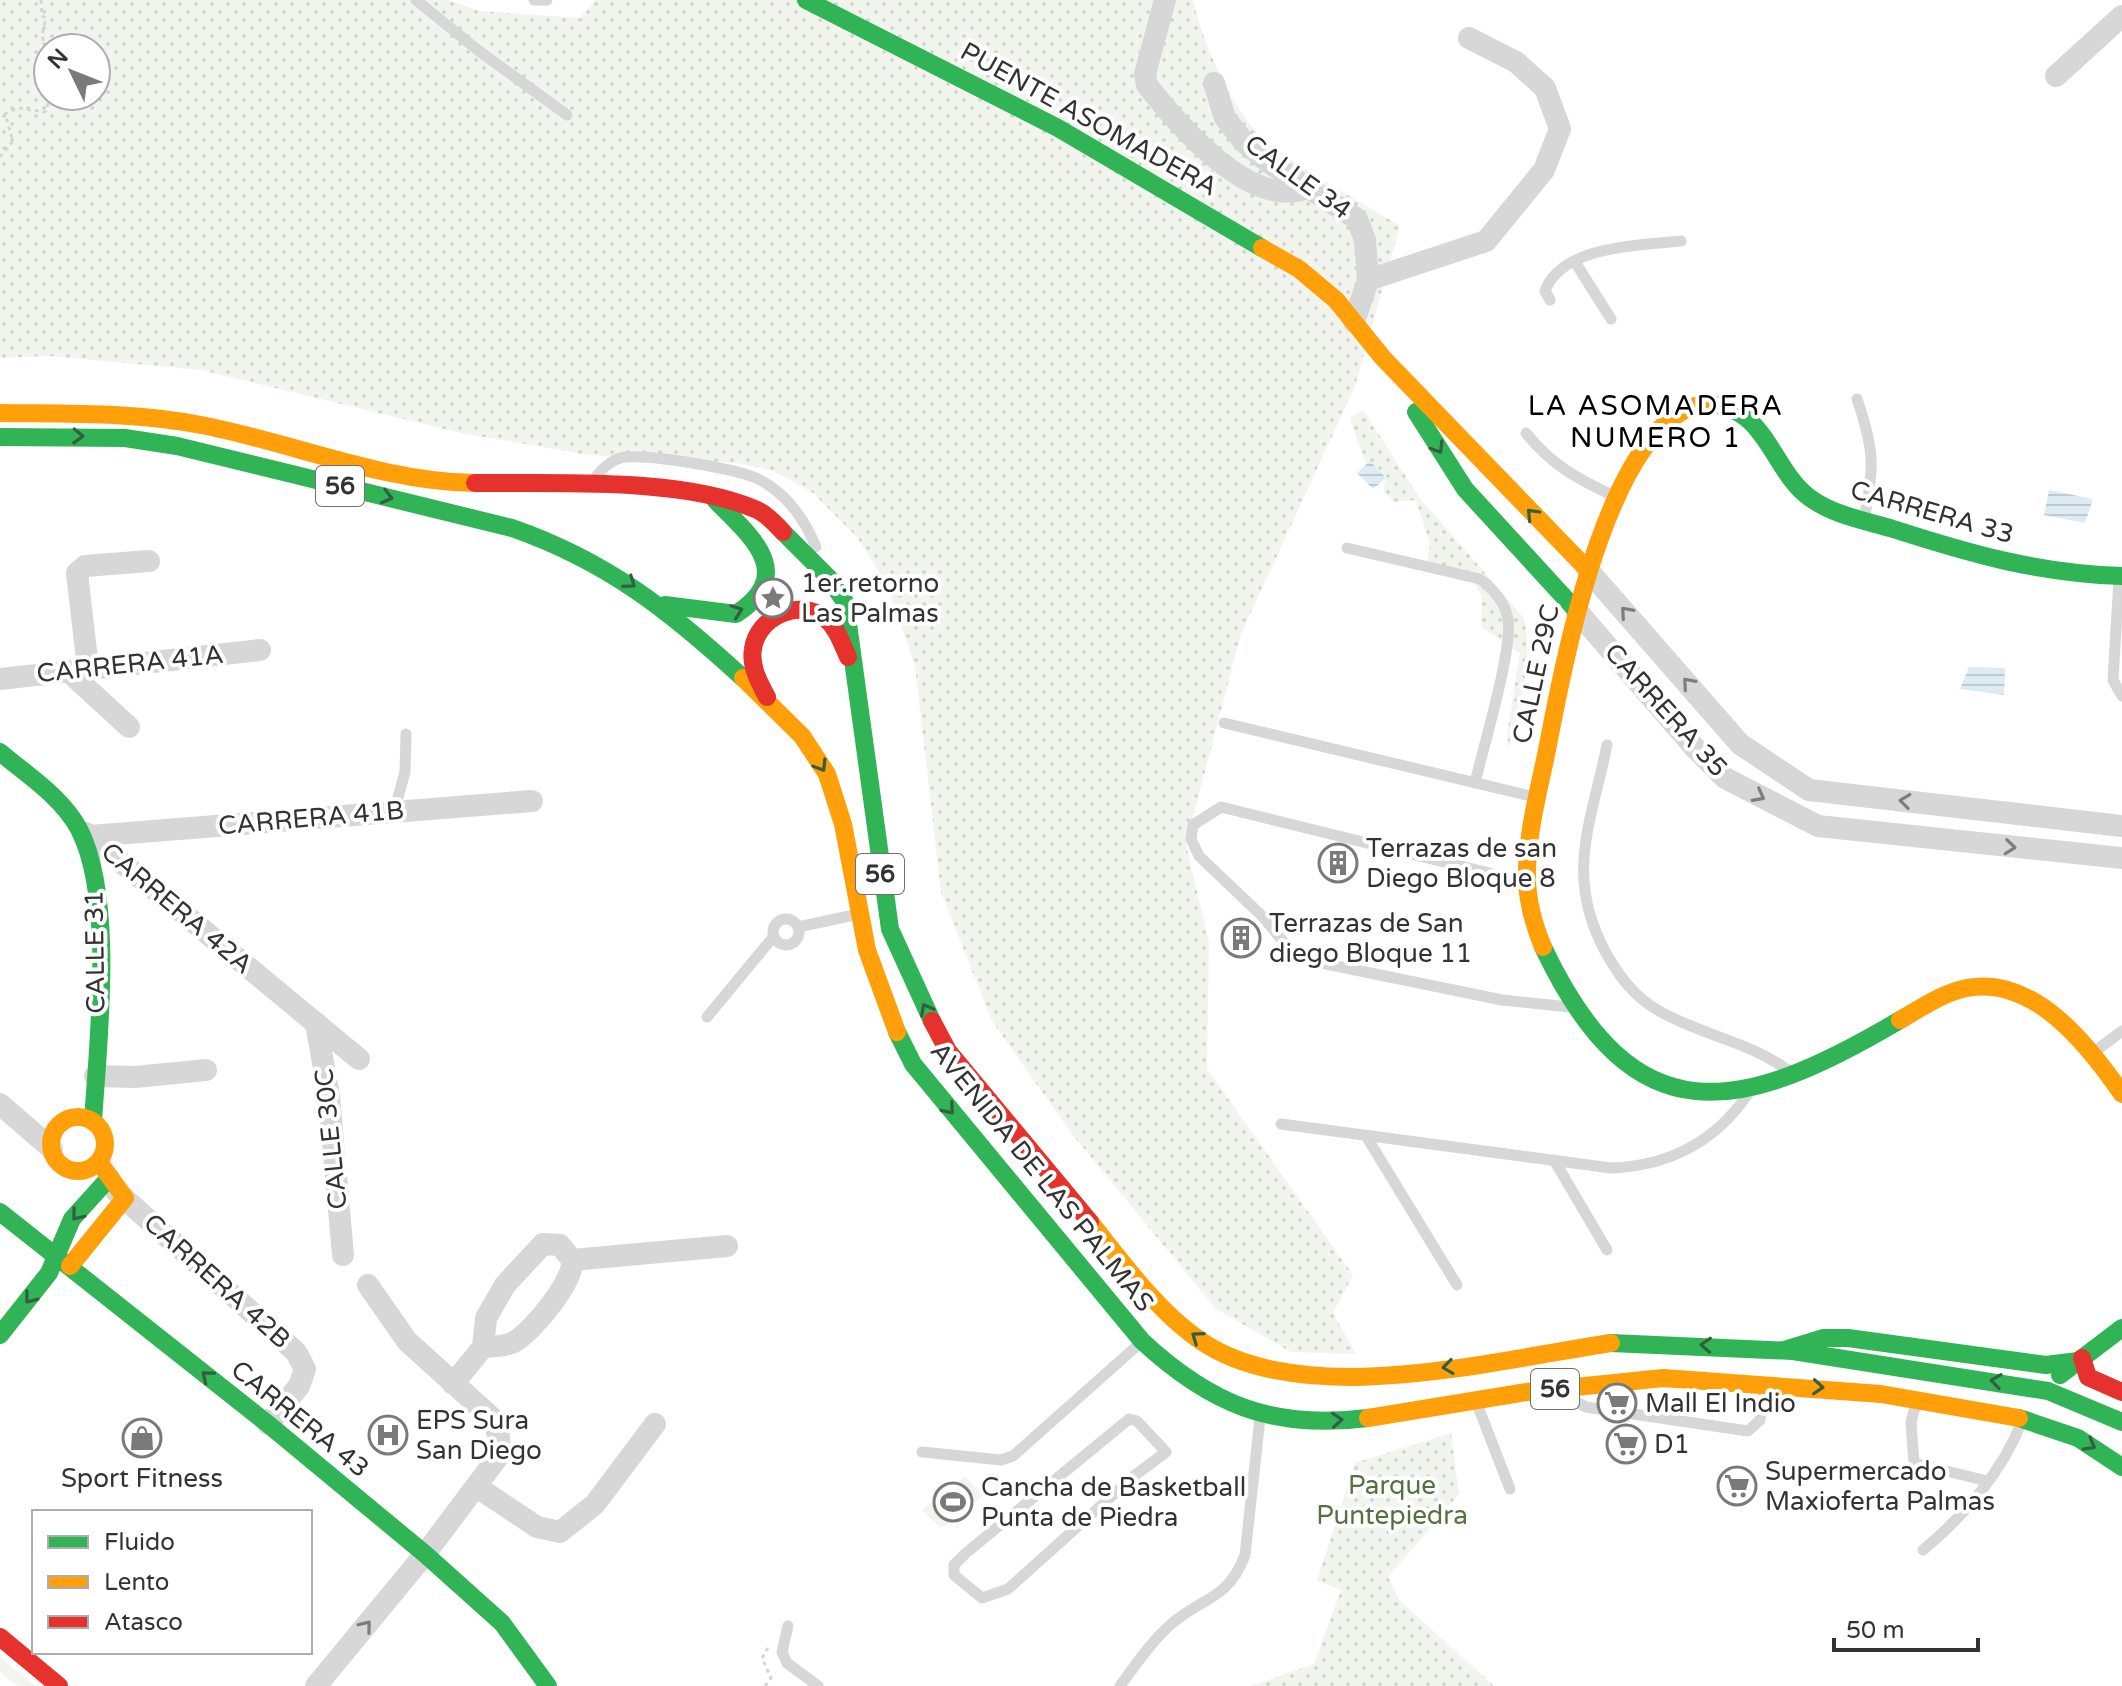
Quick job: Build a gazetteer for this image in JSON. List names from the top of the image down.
{
  "streets": {
    "main road": [
      "PUENTE ASOMADERA",
      "56",
      "CARRERA 33",
      "CALLE 29C",
      "CARRERA 35",
      "CARRERA 42A",
      "CALLE 31",
      "AVENIDA DE LAS PALMAS",
      "CARRERA 43"
    ],
    "street": [
      "CALLE 34",
      "CARRERA 41A",
      "CARRERA 41B",
      "CALLE 30C",
      "CARRERA 42B"
    ]
  },
  "crossings": [
    ["PUENTE ASOMADERA", "CARRERA 35"],
    ["CALLE 34", "CARRERA 35"],
    ["CARRERA 33", "CALLE 29C"],
    ["CALLE 29C", "CARRERA 35"],
    ["CARRERA 41B", "CARRERA 42A"],
    ["CARRERA 41B", "CALLE 31"],
    ["CARRERA 42A", "CALLE 31"],
    ["CARRERA 42A", "CALLE 30C"],
    ["CALLE 31", "CARRERA 42B"],
    ["CARRERA 42B", "CARRERA 43"]
  ],
  "one_way": ["CARRERA 43"],
  "districts": ["LA ASOMADERA NUMERO 1"],
  "parks": ["Parque Puntepiedra"],
  "places": {
    "place": ["1er.retorno Las Palmas"],
    "building": ["Terrazas de san Diego Bloque 8", "Terrazas de San diego Bloque 11"],
    "supermarket": ["Mall El Indio", "D1", "Supermercado Maxioferta Palmas"],
    "hospital": ["EPS Sura San Diego"],
    "shop": ["Sport Fitness"],
    "sports": ["Cancha de Basketball Punta de Piedra"]
  },
  "legend": ["Fluido", "Lento", "Atasco"],
  "scale_bar": "50 m",
  "north": "top left"
}
